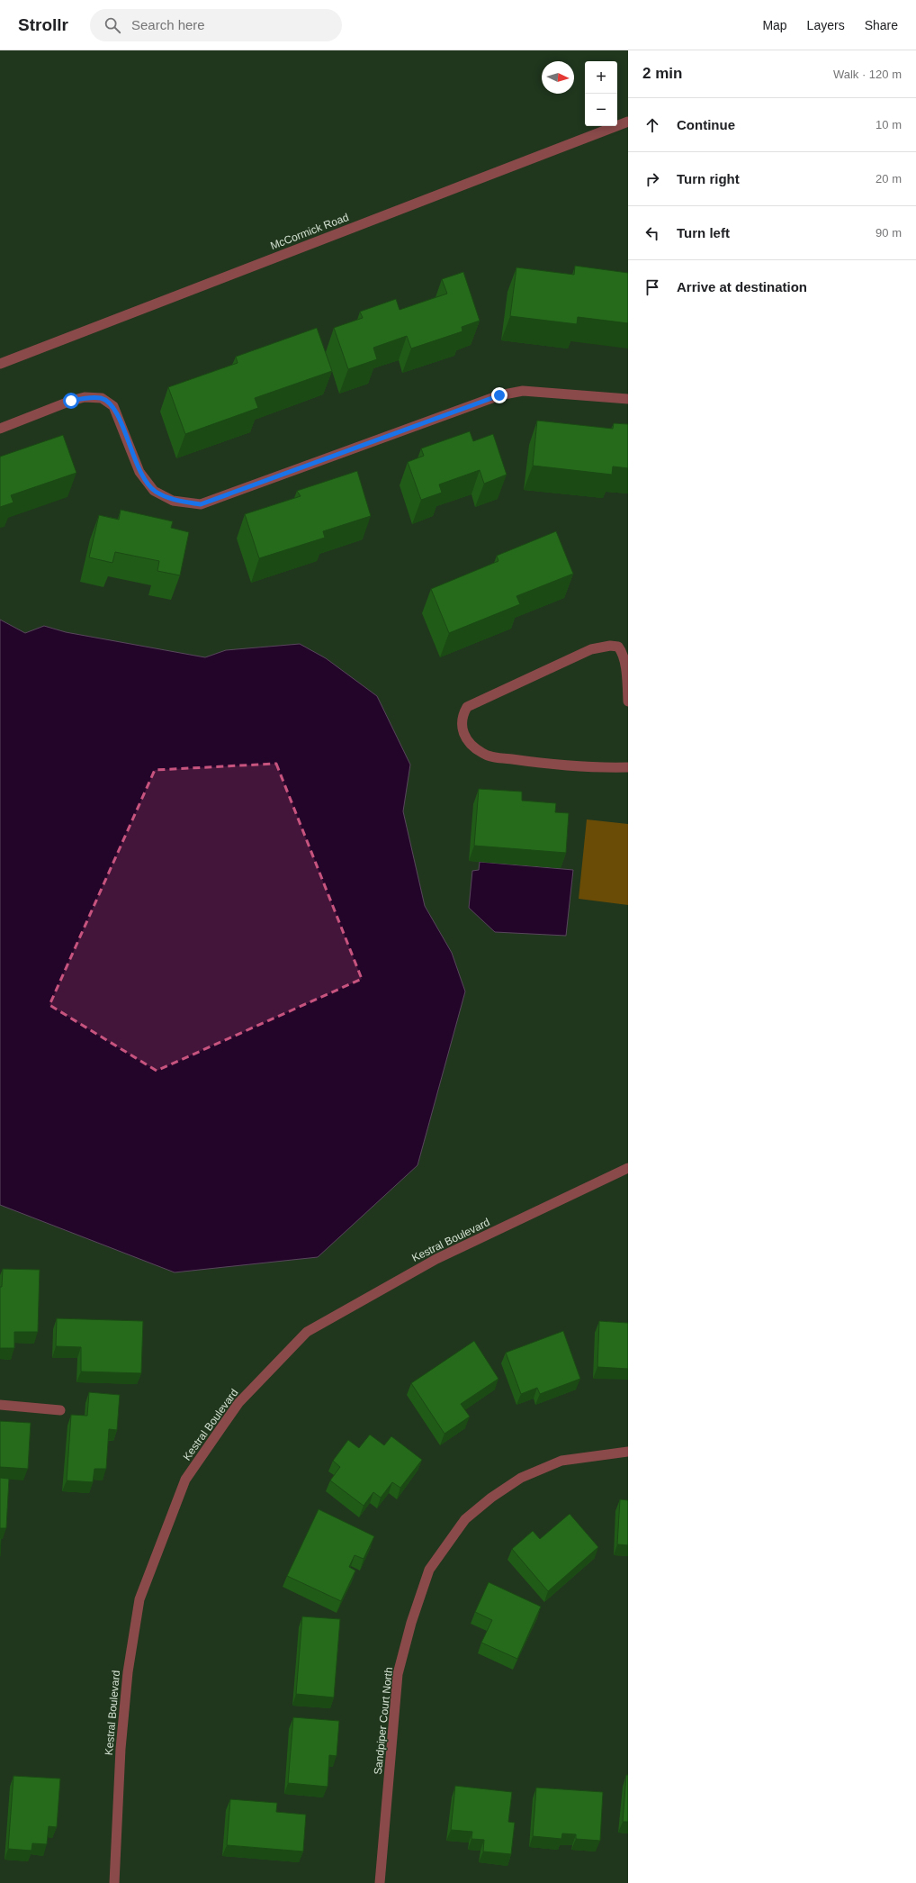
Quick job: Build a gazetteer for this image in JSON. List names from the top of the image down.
{
  "streets": {
    "street": ["McCormick Road", "Kestral Boulevard", "Sandpiper Court North"]
  },
  "north": "right",
  "page": {
    "header": "Strollr",
    "search": "Search here",
    "nav": ["Map", "Layers", "Share"],
    "heading": ["2 min", "Walk · 120 m"],
    "map_buttons": ["+", "−"],
    "list": [
      ["Continue", "10 m"],
      ["Turn right", "20 m"],
      ["Turn left", "90 m"],
      "Arrive at destination"
    ]
  }
}
